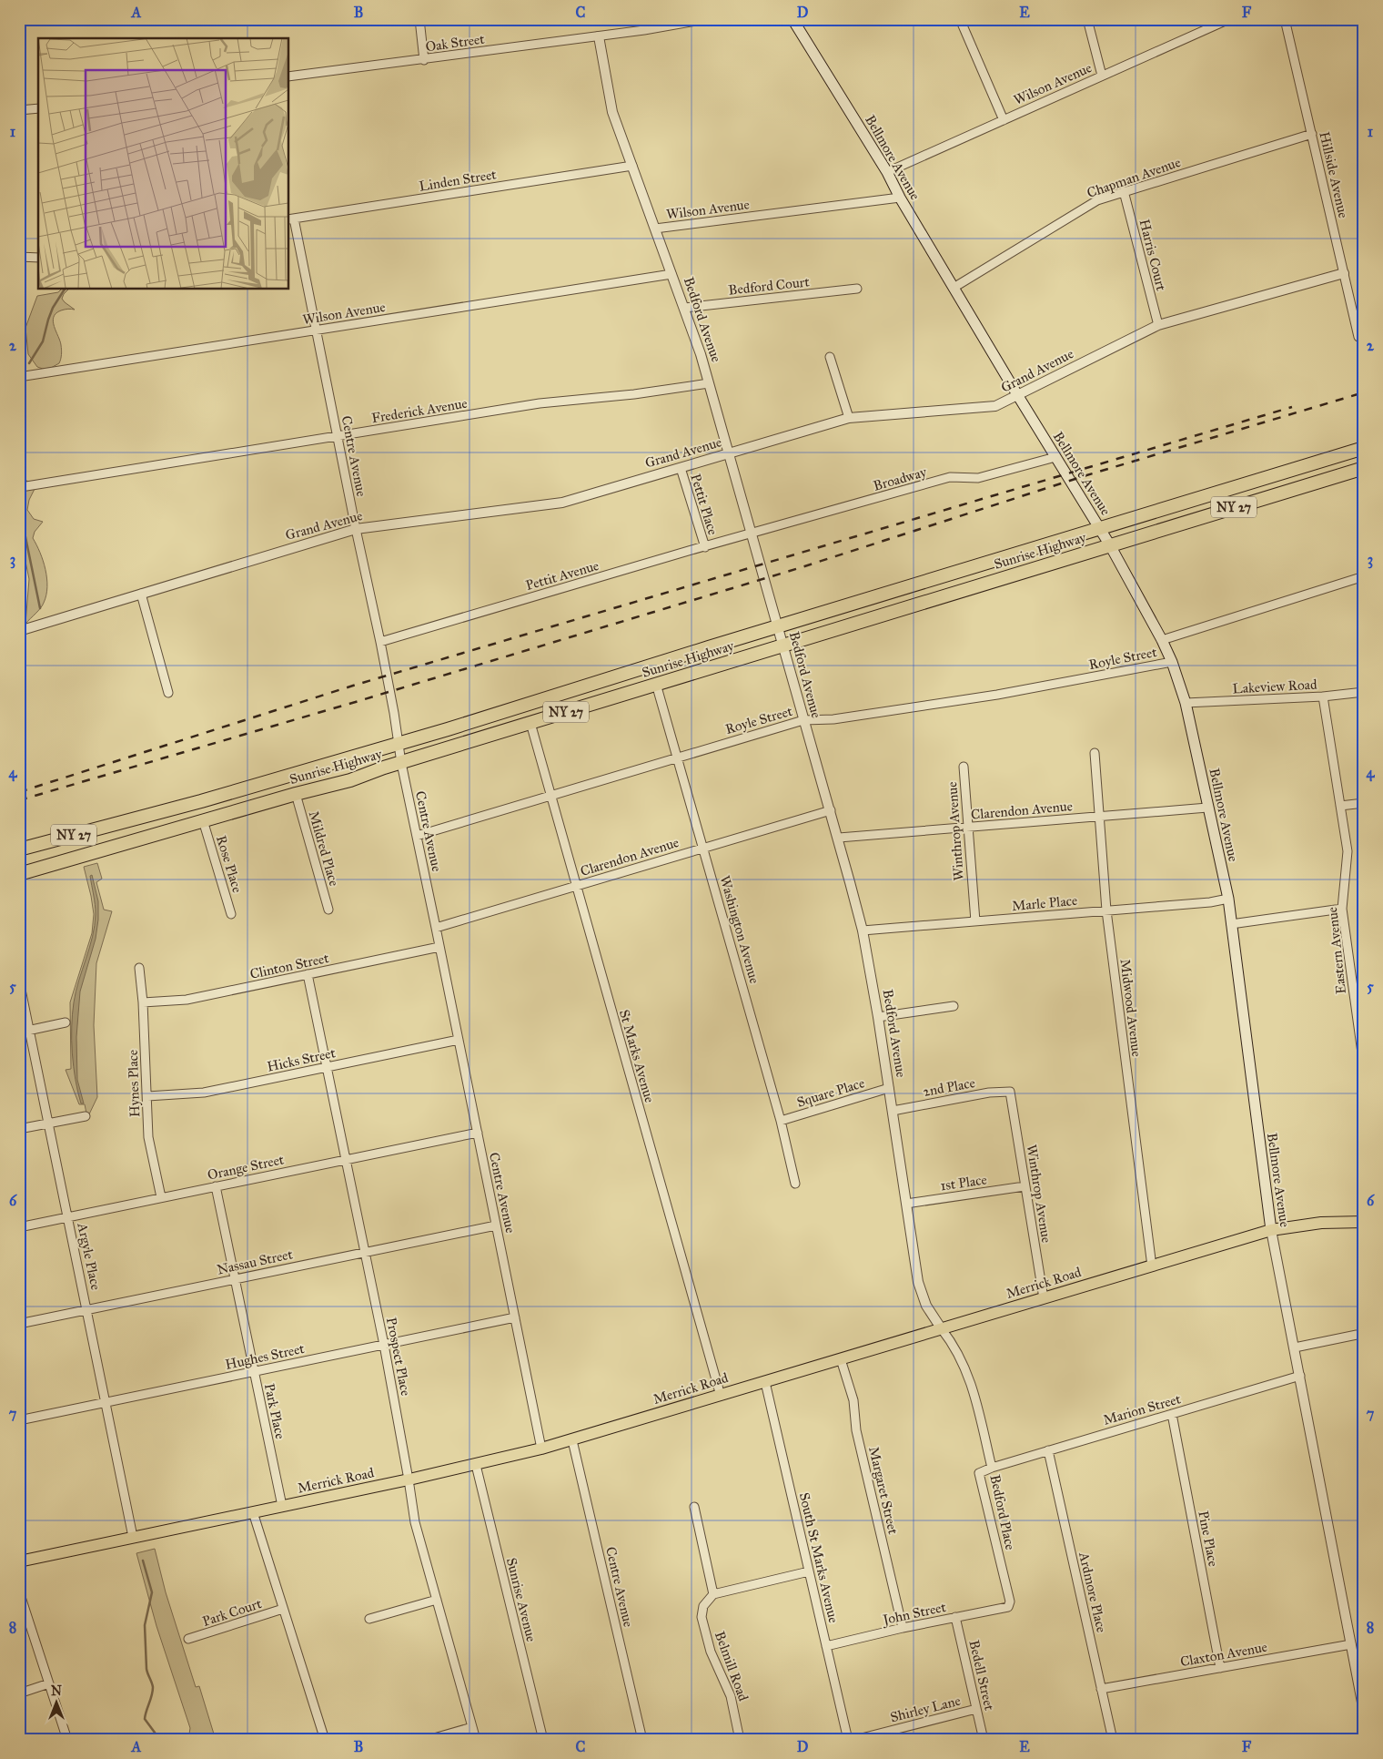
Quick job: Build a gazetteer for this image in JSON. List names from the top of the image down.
{
  "streets": {
    "highway": ["NY 27", "Sunrise Highway"],
    "main road": ["Bellmore Avenue", "Merrick Road"],
    "street": [
      "Oak Street",
      "Wilson Avenue",
      "Hillside Avenue",
      "Chapman Avenue",
      "Linden Street",
      "Harris Court",
      "Bedford Court",
      "Bedford Avenue",
      "Grand Avenue",
      "Frederick Avenue",
      "Centre Avenue",
      "Broadway",
      "Pettit Place",
      "Pettit Avenue",
      "Royle Street",
      "Lakeview Road",
      "Clarendon Avenue",
      "Winthrop Avenue",
      "Mildred Place",
      "Rose Place",
      "Marle Place",
      "Washington Avenue",
      "Eastern Avenue",
      "Clinton Street",
      "Midwood Avenue",
      "St Marks Avenue",
      "Hicks Street",
      "Hynes Place",
      "2nd Place",
      "Square Place",
      "Orange Street",
      "1st Place",
      "Argyle Place",
      "Nassau Street",
      "Hughes Street",
      "Prospect Place",
      "Marion Street",
      "Park Place",
      "Margaret Street",
      "Bedford Place",
      "Pine Place",
      "South St Marks Avenue",
      "Ardmore Place",
      "Sunrise Avenue",
      "Park Court",
      "John Street",
      "Claxton Avenue",
      "Belmill Road",
      "Bedell Street",
      "Shirley Lane"
    ]
  },
  "crossings": [
    ["Oak Street", "Bedford Avenue"],
    ["Wilson Avenue", "Bellmore Avenue"],
    ["Wilson Avenue", "Bedford Avenue"],
    ["Wilson Avenue", "Centre Avenue"],
    ["Bellmore Avenue", "Chapman Avenue"],
    ["Bellmore Avenue", "Grand Avenue"],
    ["Bellmore Avenue", "Broadway"],
    ["Bellmore Avenue", "Sunrise Highway"],
    ["Bellmore Avenue", "Royle Street"],
    ["Bellmore Avenue", "Lakeview Road"],
    ["Bellmore Avenue", "Clarendon Avenue"],
    ["Bellmore Avenue", "Marle Place"],
    ["Bellmore Avenue", "Merrick Road"],
    ["Bellmore Avenue", "Marion Street"],
    ["Bellmore Avenue", "Claxton Avenue"],
    ["Hillside Avenue", "Chapman Avenue"],
    ["Hillside Avenue", "Grand Avenue"],
    ["Chapman Avenue", "Harris Court"],
    ["Linden Street", "Bedford Avenue"],
    ["Linden Street", "Centre Avenue"],
    ["Harris Court", "Grand Avenue"],
    ["Bedford Court", "Bedford Avenue"],
    ["Bedford Avenue", "Grand Avenue"],
    ["Bedford Avenue", "Frederick Avenue"],
    ["Bedford Avenue", "Broadway"],
    ["Bedford Avenue", "Sunrise Highway"],
    ["Bedford Avenue", "Pettit Avenue"],
    ["Bedford Avenue", "Royle Street"],
    ["Bedford Avenue", "Clarendon Avenue"],
    ["Bedford Avenue", "Marle Place"],
    ["Bedford Avenue", "2nd Place"],
    ["Bedford Avenue", "Square Place"],
    ["Bedford Avenue", "1st Place"],
    ["Bedford Avenue", "Merrick Road"],
    ["Bedford Avenue", "Bedford Place"],
    ["Grand Avenue", "Centre Avenue"],
    ["Grand Avenue", "Pettit Place"],
    ["Frederick Avenue", "Centre Avenue"],
    ["Centre Avenue", "Sunrise Highway"],
    ["Centre Avenue", "Pettit Avenue"],
    ["Centre Avenue", "Royle Street"],
    ["Centre Avenue", "Clarendon Avenue"],
    ["Centre Avenue", "Clinton Street"],
    ["Centre Avenue", "Hicks Street"],
    ["Centre Avenue", "Orange Street"],
    ["Centre Avenue", "Nassau Street"],
    ["Centre Avenue", "Merrick Road"],
    ["Centre Avenue", "Hughes Street"],
    ["Broadway", "Pettit Avenue"],
    ["Pettit Place", "Pettit Avenue"],
    ["Sunrise Highway", "Mildred Place"],
    ["Sunrise Highway", "Rose Place"],
    ["Sunrise Highway", "Washington Avenue"],
    ["Sunrise Highway", "St Marks Avenue"],
    ["Royle Street", "Washington Avenue"],
    ["Royle Street", "St Marks Avenue"],
    ["Lakeview Road", "Eastern Avenue"],
    ["Clarendon Avenue", "Winthrop Avenue"],
    ["Clarendon Avenue", "Washington Avenue"],
    ["Clarendon Avenue", "Midwood Avenue"],
    ["Clarendon Avenue", "St Marks Avenue"],
    ["Winthrop Avenue", "Marle Place"],
    ["Winthrop Avenue", "2nd Place"],
    ["Winthrop Avenue", "1st Place"],
    ["Winthrop Avenue", "Merrick Road"],
    ["Marle Place", "Midwood Avenue"],
    ["Washington Avenue", "Square Place"],
    ["Clinton Street", "Hynes Place"],
    ["Clinton Street", "Prospect Place"],
    ["Midwood Avenue", "Merrick Road"],
    ["St Marks Avenue", "Merrick Road"],
    ["Hicks Street", "Hynes Place"],
    ["Hicks Street", "Prospect Place"],
    ["Hynes Place", "Orange Street"],
    ["Orange Street", "Argyle Place"],
    ["Orange Street", "Prospect Place"],
    ["Orange Street", "Park Place"],
    ["Argyle Place", "Nassau Street"],
    ["Argyle Place", "Merrick Road"],
    ["Argyle Place", "Hughes Street"],
    ["Nassau Street", "Prospect Place"],
    ["Nassau Street", "Park Place"],
    ["Merrick Road", "Prospect Place"],
    ["Merrick Road", "Park Place"],
    ["Merrick Road", "Margaret Street"],
    ["Merrick Road", "Bedford Place"],
    ["Merrick Road", "South St Marks Avenue"],
    ["Merrick Road", "Sunrise Avenue"],
    ["Hughes Street", "Prospect Place"],
    ["Hughes Street", "Park Place"],
    ["Marion Street", "Bedford Place"],
    ["Marion Street", "Pine Place"],
    ["Marion Street", "Ardmore Place"],
    ["Margaret Street", "John Street"],
    ["Bedford Place", "John Street"],
    ["Pine Place", "Claxton Avenue"],
    ["South St Marks Avenue", "John Street"],
    ["Ardmore Place", "Claxton Avenue"],
    ["John Street", "Bedell Street"],
    ["Bedell Street", "Shirley Lane"]
  ],
  "north": "top",
  "grid": {
    "columns": [
      "A",
      "B",
      "C",
      "D",
      "E",
      "F"
    ],
    "rows": [
      "1",
      "2",
      "3",
      "4",
      "5",
      "6",
      "7",
      "8"
    ]
  }
}
